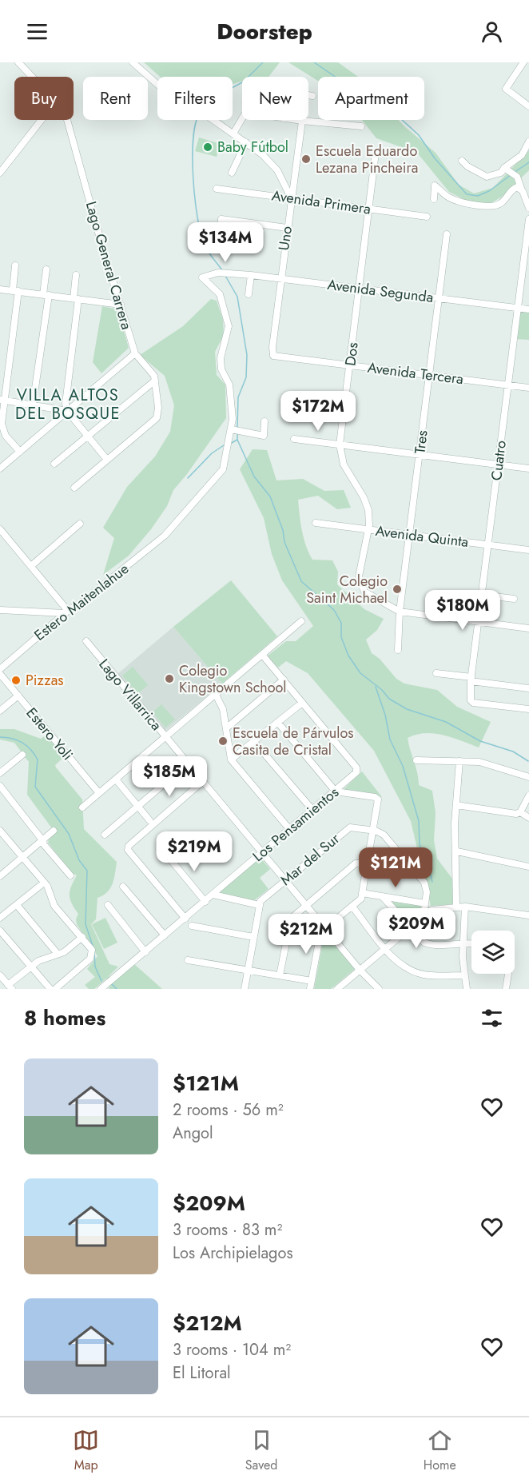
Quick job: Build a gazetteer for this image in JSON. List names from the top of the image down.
{
  "streets": {
    "street": [
      "Avenida Primera",
      "Uno",
      "Lago General Carrera",
      "Avenida Segunda",
      "Dos",
      "Avenida Tercera",
      "Tres",
      "Cuatro",
      "Avenida Quinta",
      "Estero Maitenlahue",
      "Lago Villarrica",
      "Estero Yoli",
      "Los Pensamientos",
      "Mar del Sur"
    ]
  },
  "crossings": [
    ["Avenida Primera", "Uno"],
    ["Avenida Primera", "Dos"],
    ["Uno", "Avenida Segunda"],
    ["Uno", "Avenida Tercera"],
    ["Avenida Segunda", "Dos"],
    ["Avenida Segunda", "Tres"],
    ["Avenida Segunda", "Cuatro"],
    ["Avenida Segunda", "Estero Maitenlahue"],
    ["Dos", "Avenida Tercera"],
    ["Dos", "Tres"],
    ["Dos", "Avenida Quinta"],
    ["Avenida Tercera", "Tres"],
    ["Avenida Tercera", "Cuatro"],
    ["Tres", "Avenida Quinta"],
    ["Cuatro", "Avenida Quinta"],
    ["Lago Villarrica", "Los Pensamientos"],
    ["Lago Villarrica", "Mar del Sur"]
  ],
  "districts": ["VILLA ALTOS DEL BOSQUE"],
  "places": [
    "Baby Fútbol",
    "Escuela Eduardo Lezana Pincheira",
    "Colegio Saint Michael",
    "Colegio Kingstown School",
    "Pizzas",
    "Escuela de Párvulos Casita de Cristal"
  ],
  "page": {
    "header": "Doorstep",
    "chip": [
      "Buy",
      "Rent",
      "Filters",
      "New",
      "Apartment"
    ],
    "price": [
      "$134M",
      "$172M",
      "$180M",
      "$185M",
      "$219M",
      "$121M",
      "$209M",
      "$212M"
    ],
    "heading": "8 homes",
    "list": [
      {
        "name": "$121M",
        "note": "2 rooms · 56 m² · Angol"
      },
      {
        "name": "$209M",
        "note": "3 rooms · 83 m² · Los Archipielagos"
      },
      {
        "name": "$212M",
        "note": "3 rooms · 104 m² · El Litoral"
      }
    ],
    "tabs": ["Map", "Saved", "Home"]
  }
}
